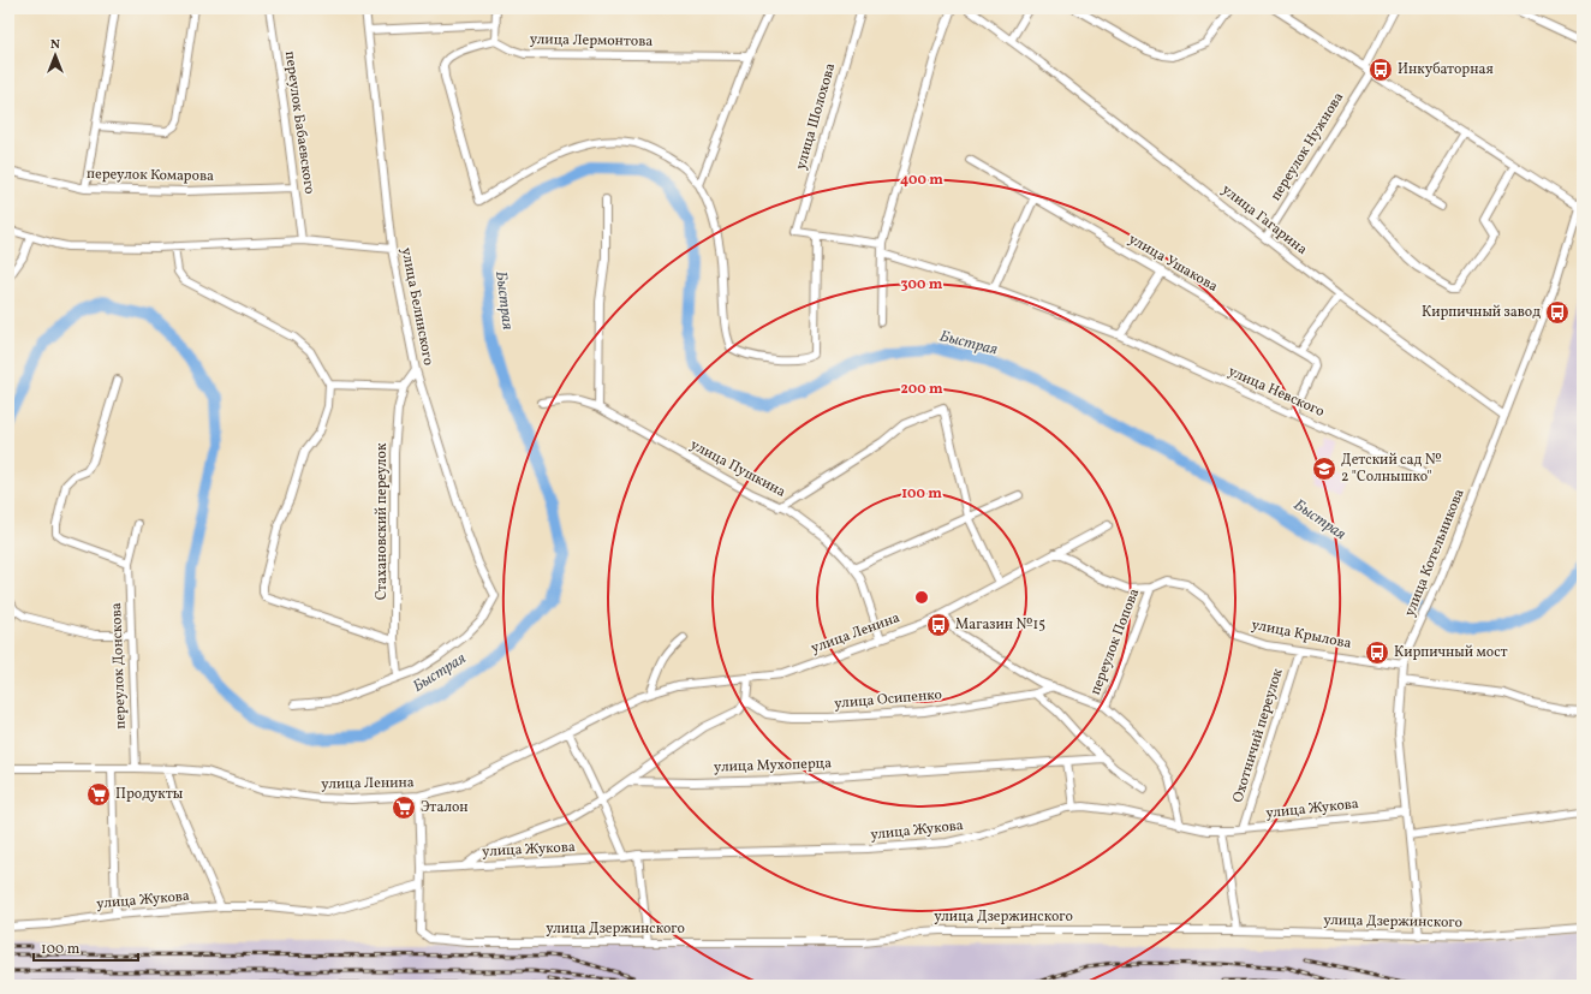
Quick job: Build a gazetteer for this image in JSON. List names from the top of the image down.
{
  "streets": {
    "street": [
      "улица Лермонтова",
      "улица Шолохова",
      "переулок Бабаевского",
      "переулок Нужнова",
      "переулок Комарова",
      "улица Гагарина",
      "улица Ушакова",
      "улица Белинского",
      "улица Невского",
      "улица Пушкина",
      "Стахановский переулок",
      "улица Котельникова",
      "улица Ленина",
      "улица Крылова",
      "переулок Попова",
      "переулок Донскова",
      "улица Осипенко",
      "Охотничий переулок",
      "улица Мухоперца",
      "улица Жукова",
      "улица Дзержинского"
    ]
  },
  "crossings": [
    ["переулок Бабаевского", "переулок Комарова"],
    ["переулок Нужнова", "улица Гагарина"],
    ["улица Гагарина", "улица Котельникова"],
    ["улица Ушакова", "улица Невского"],
    ["улица Белинского", "Стахановский переулок"],
    ["улица Пушкина", "улица Ленина"],
    ["улица Котельникова", "улица Крылова"],
    ["улица Котельникова", "улица Жукова"],
    ["улица Котельникова", "улица Дзержинского"],
    ["улица Ленина", "улица Крылова"],
    ["улица Ленина", "переулок Донскова"],
    ["улица Крылова", "переулок Попова"],
    ["улица Крылова", "Охотничий переулок"],
    ["Охотничий переулок", "улица Жукова"],
    ["улица Жукова", "улица Дзержинского"]
  ],
  "water": ["Быстрая"],
  "places": {
    "bus stop": [
      "Инкубаторная",
      "Кирпичный завод",
      "Магазин №15",
      "Кирпичный мост"
    ],
    "school or university": ["Детский сад № 2 \"Солнышко\""],
    "supermarket": ["Продукты", "Эталон"]
  },
  "scale_bar": "100 m",
  "north": "top",
  "rings": [
    "400 m",
    "300 m",
    "200 m",
    "100 m"
  ]
}
